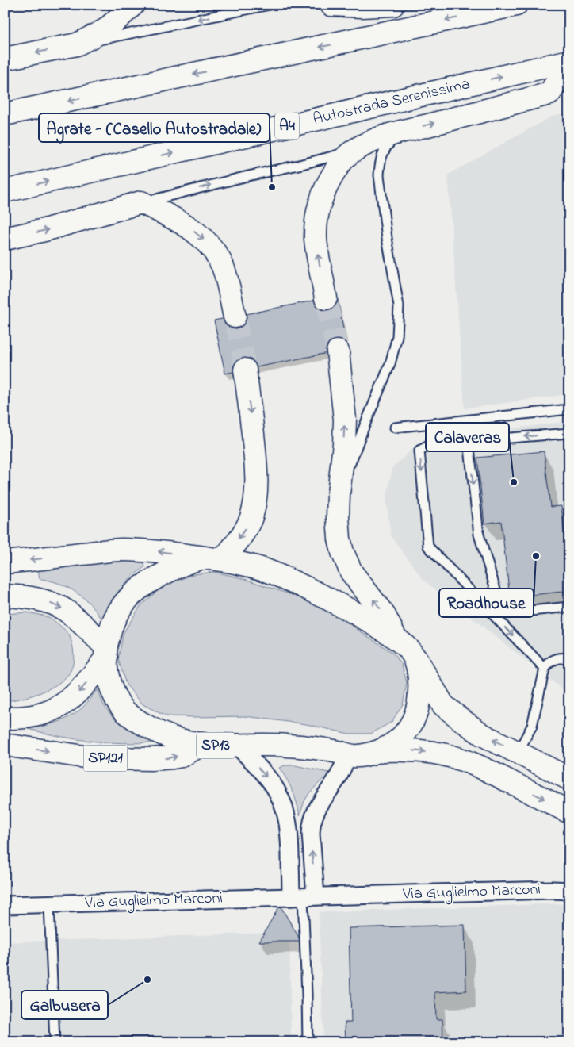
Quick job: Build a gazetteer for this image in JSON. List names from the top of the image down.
{
  "streets": {
    "main road": [
      "Autostrada Serenissima",
      "A4",
      "SP13",
      "SP121"
    ],
    "street": ["Via Guglielmo Marconi"]
  },
  "crossings": [
    ["SP13", "SP121"]
  ],
  "places": [
    "Agrate - (Casello Autostradale)",
    "Calaveras",
    "Roadhouse",
    "Galbusera"
  ]
}
